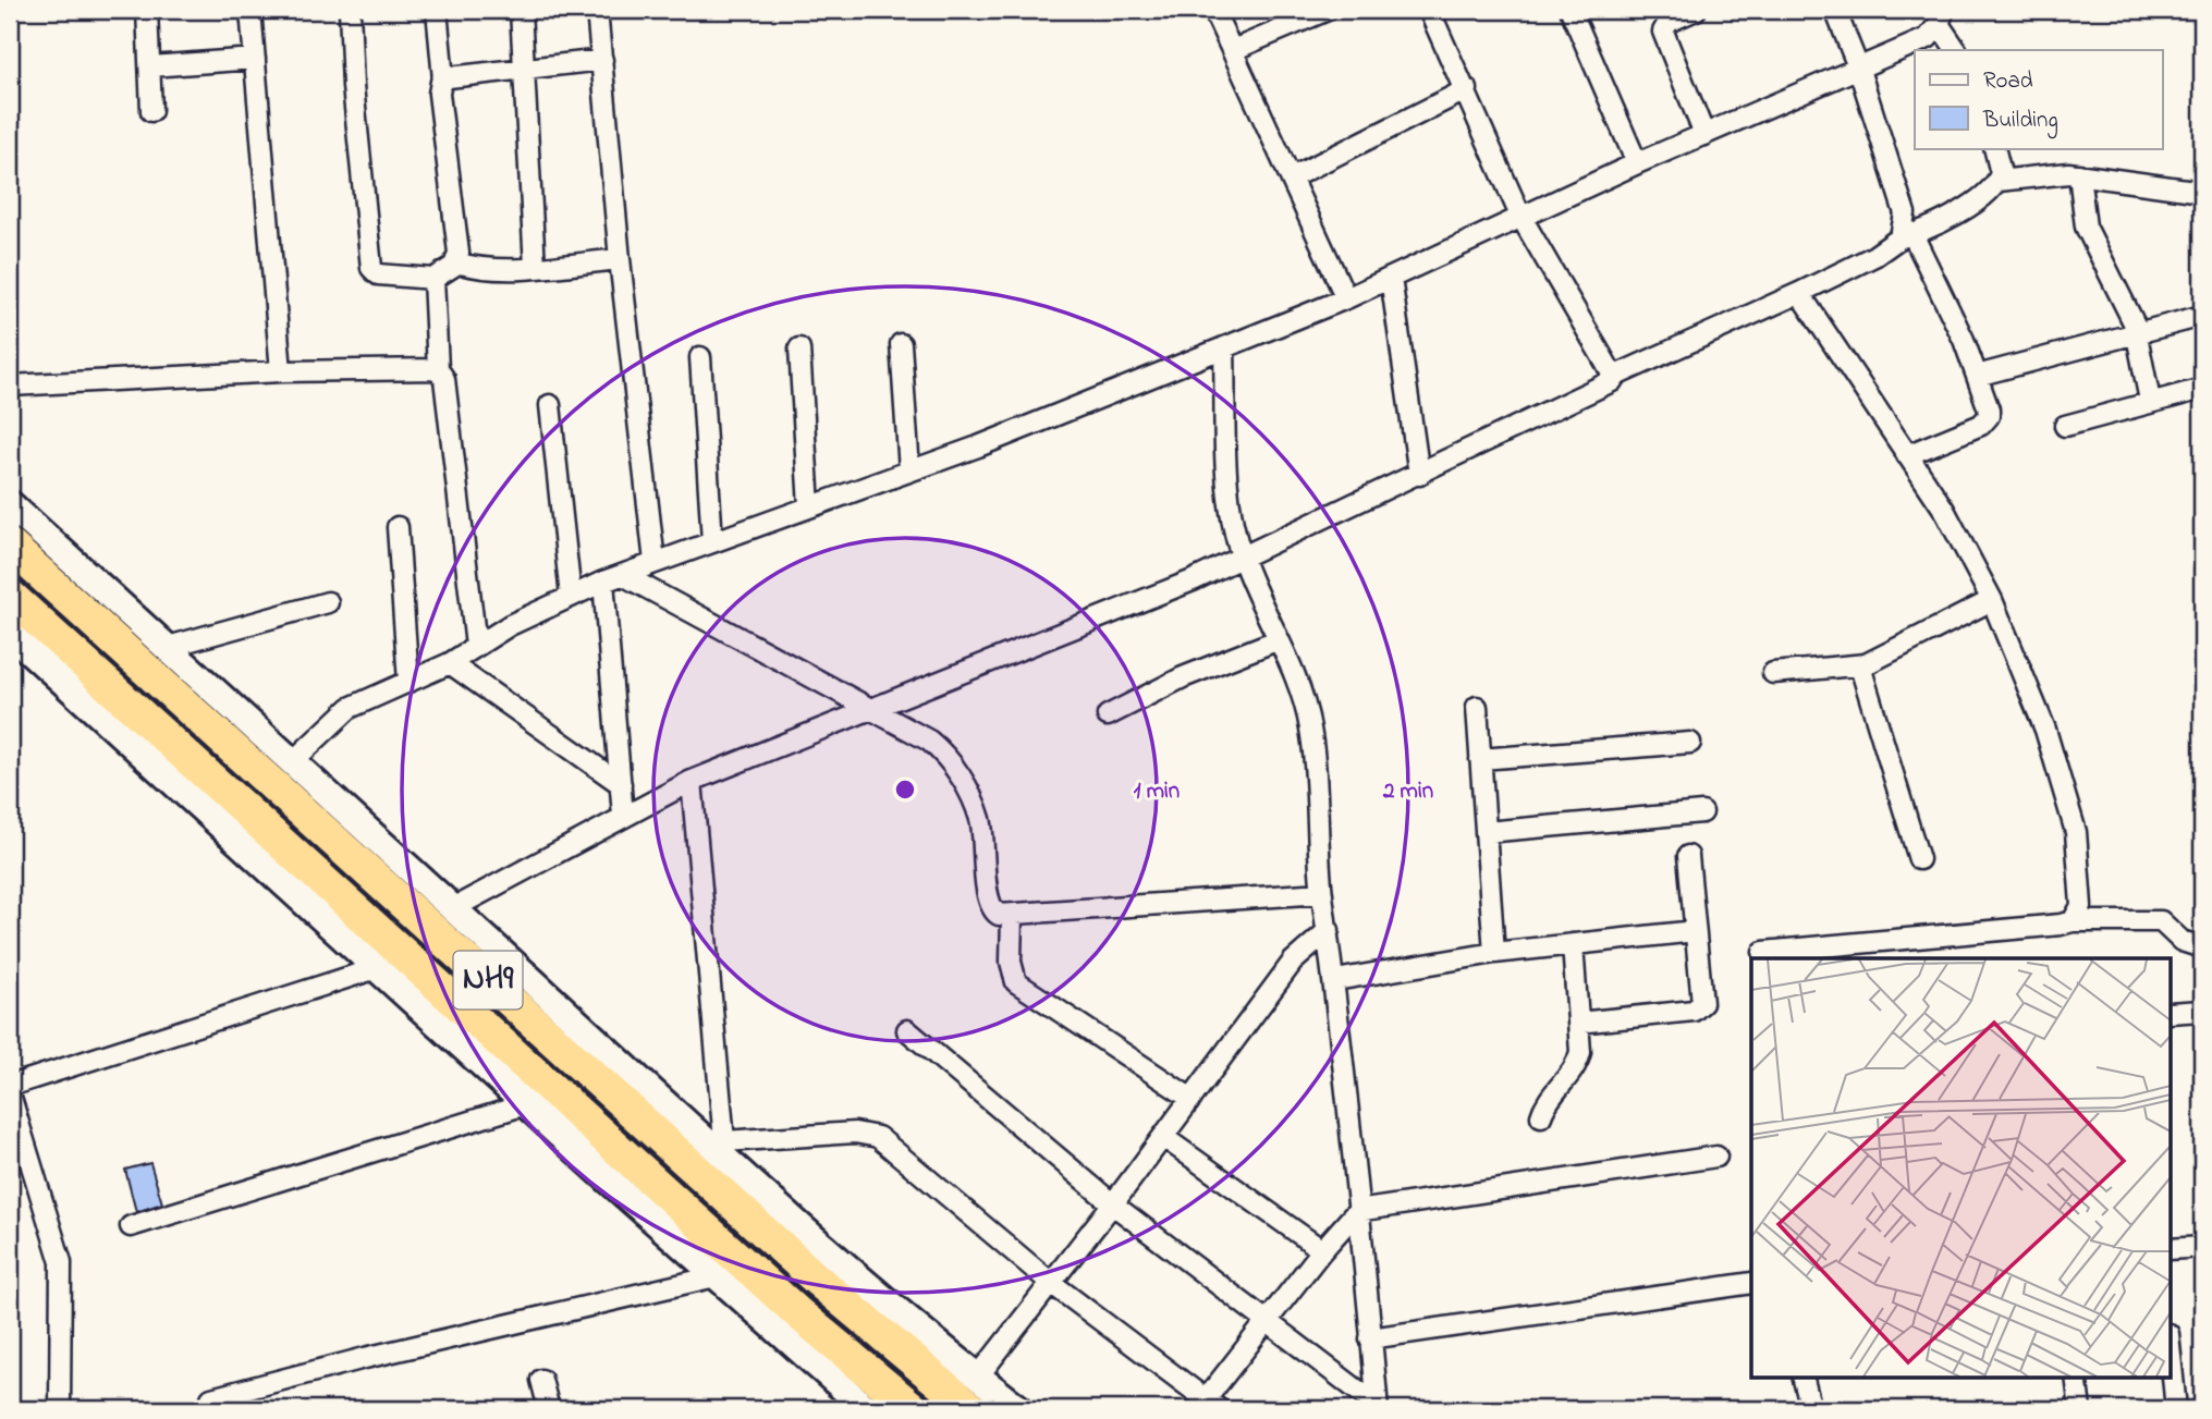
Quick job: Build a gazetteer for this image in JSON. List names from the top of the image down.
{
  "streets": {
    "highway": ["NH9"]
  },
  "legend": ["Road", "Building"],
  "rings": ["1 min", "2 min"]
}
